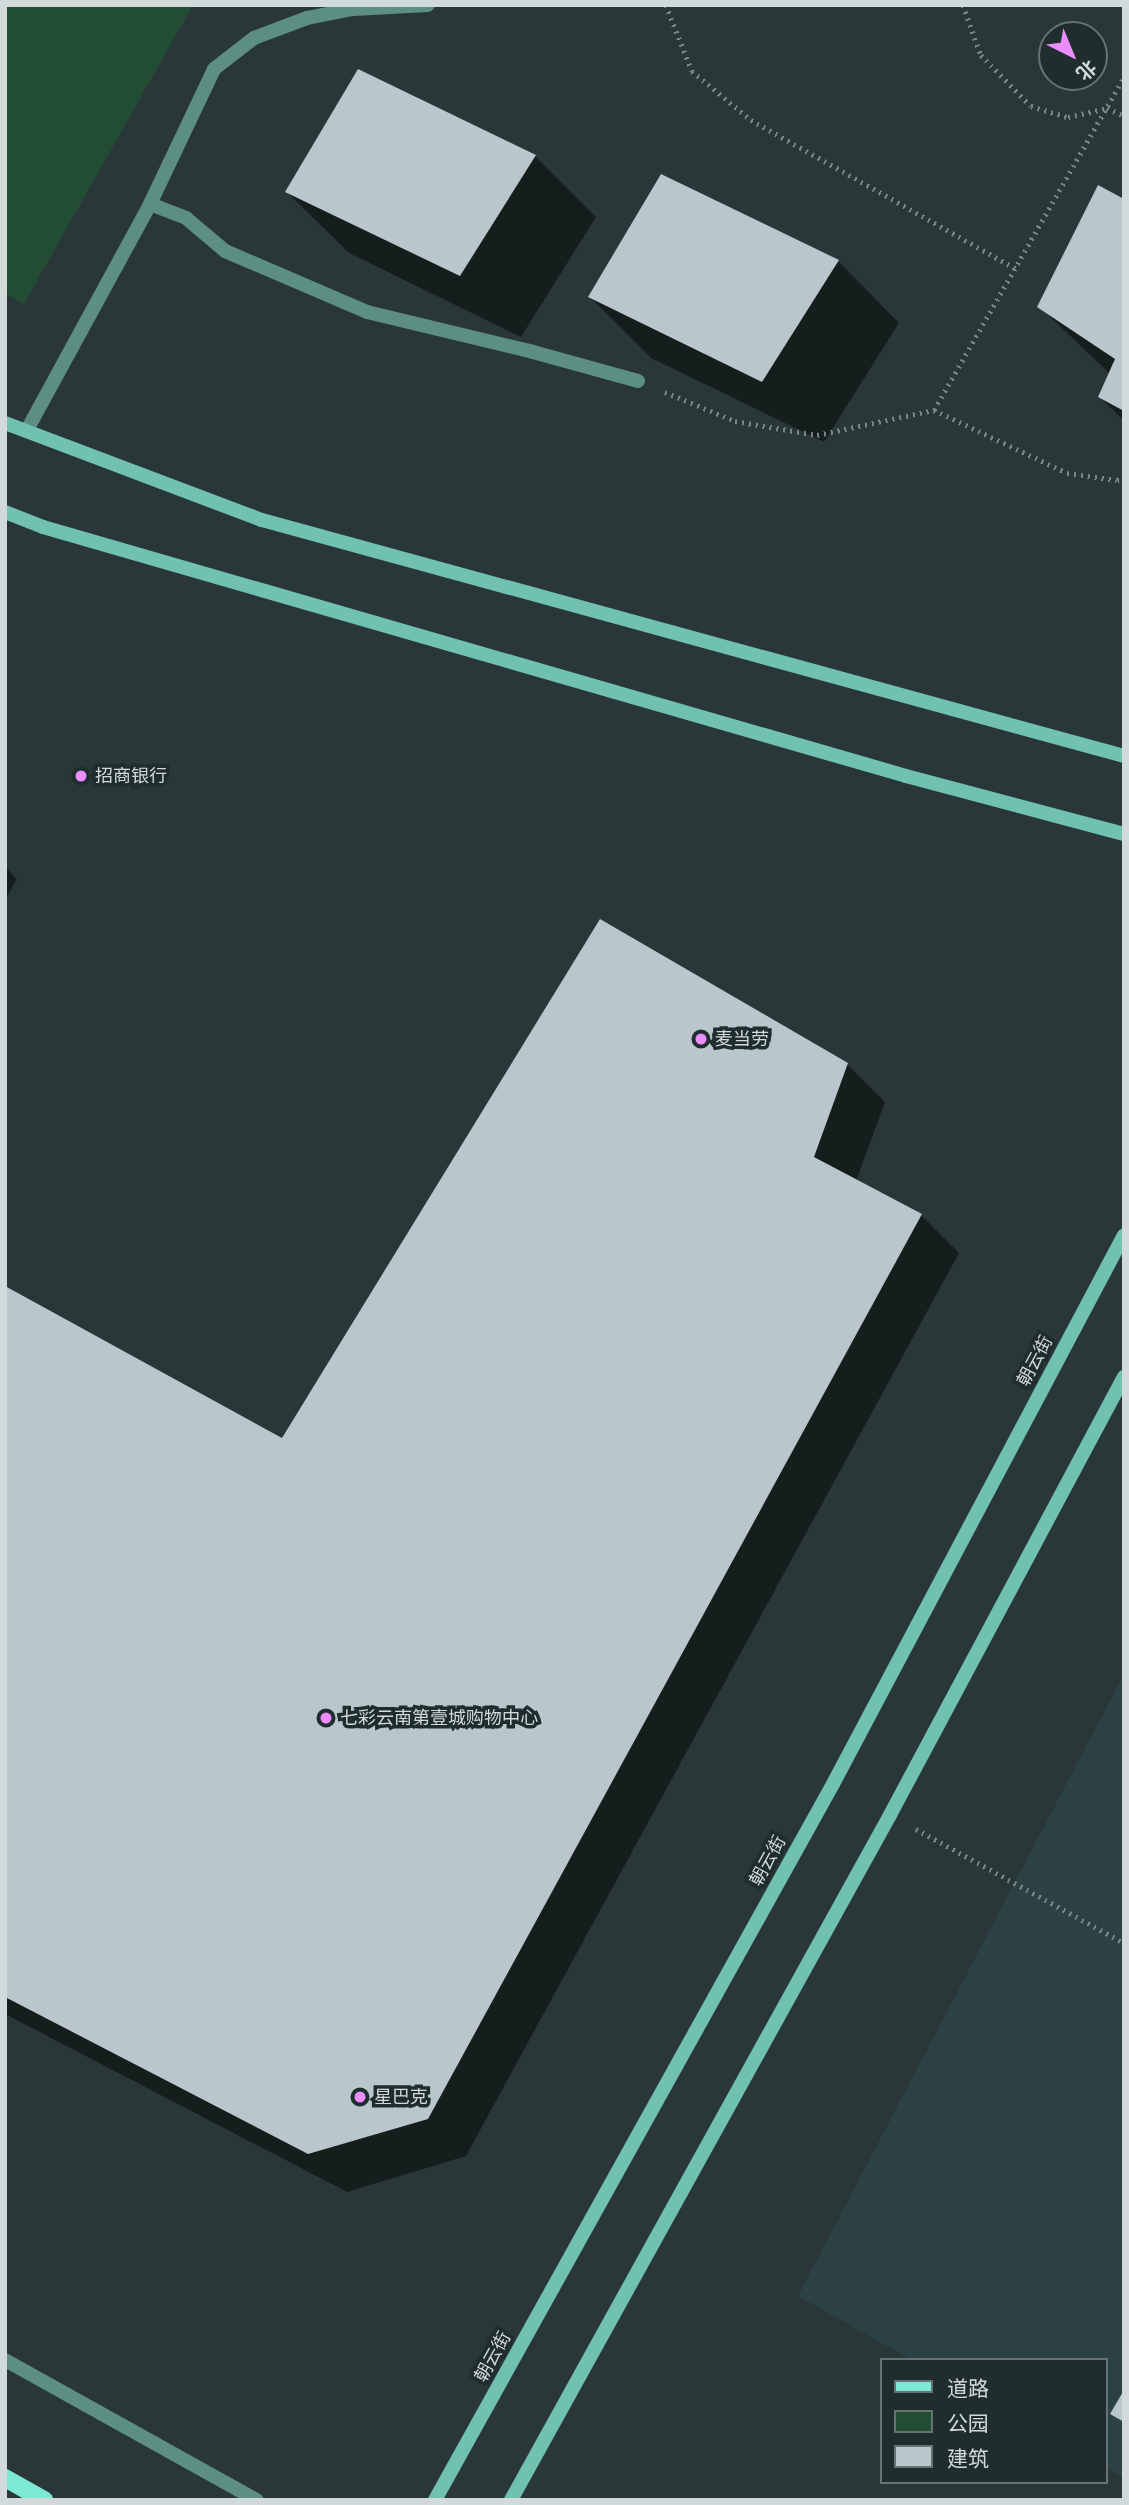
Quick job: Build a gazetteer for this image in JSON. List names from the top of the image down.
{
  "streets": {
    "main road": ["朝云街"]
  },
  "places": [
    "招商银行",
    "麦当劳",
    "七彩云南第壹城购物中心",
    "星巴克"
  ],
  "legend": ["道路", "公园", "建筑"],
  "north": "bottom right"
}
